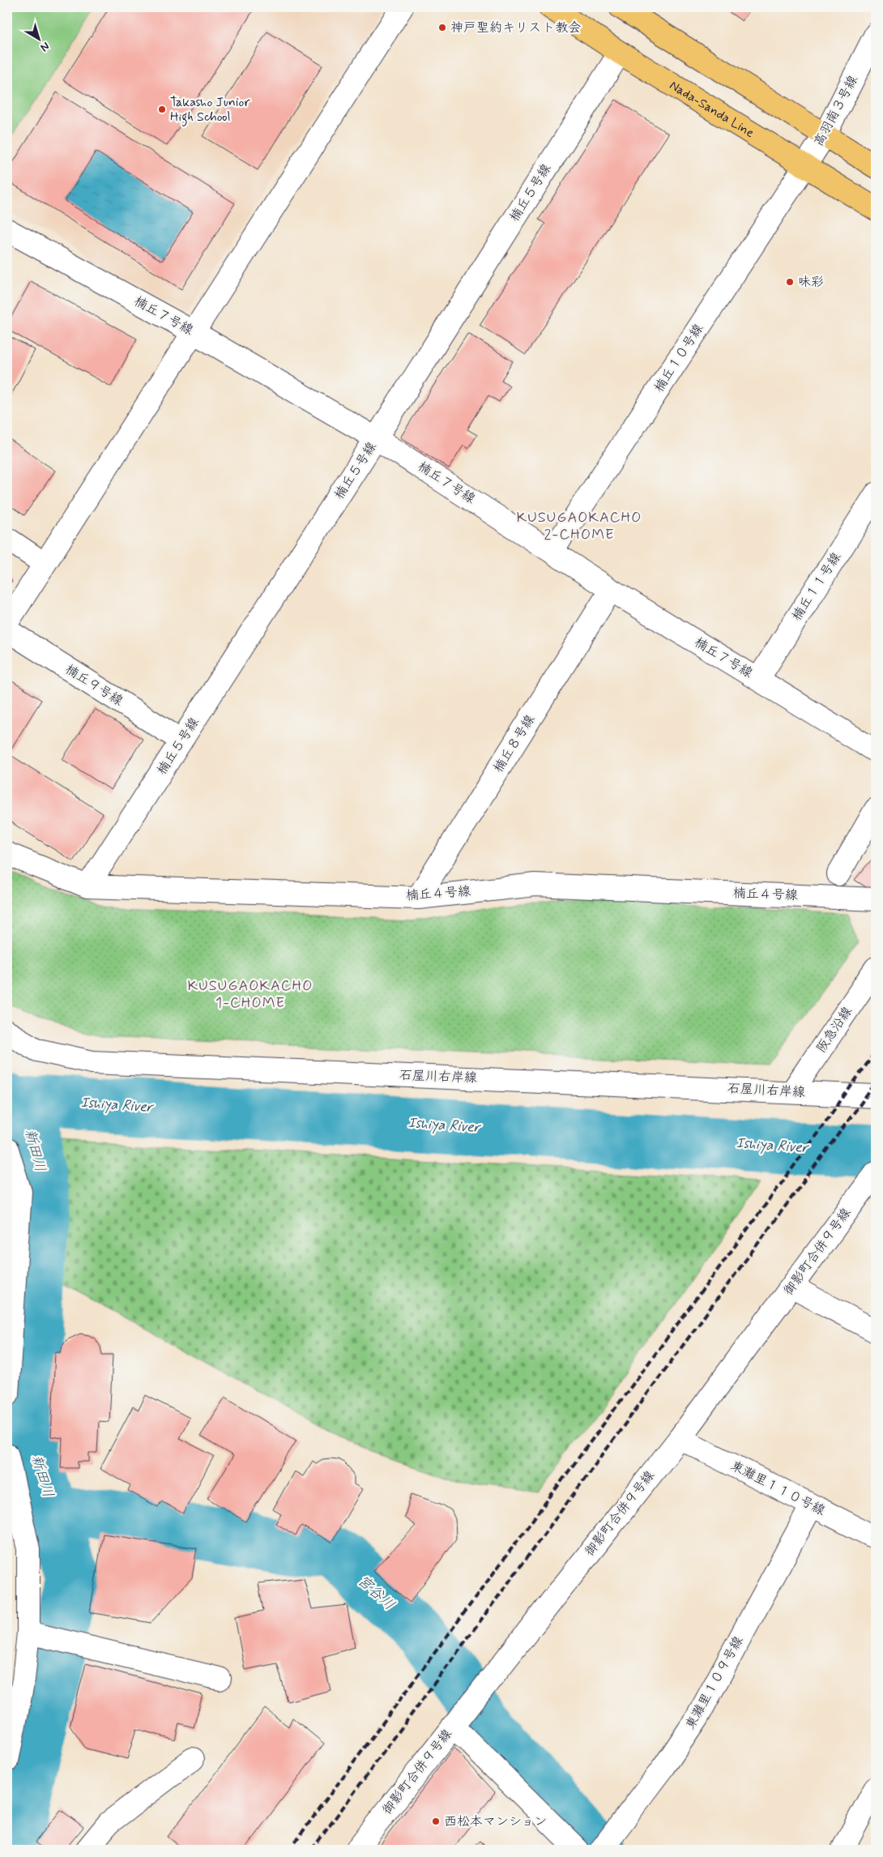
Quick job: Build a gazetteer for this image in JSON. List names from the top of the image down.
{
  "streets": {
    "main road": ["Nada-Sanda Line"],
    "street": [
      "高羽南３号線",
      "楠丘５号線",
      "楠丘７号線",
      "楠丘１０号線",
      "楠丘１１号線",
      "楠丘９号線",
      "楠丘８号線",
      "楠丘４号線",
      "阪急沿線",
      "石屋川右岸線",
      "御影町合併９号線",
      "東灘里１１０号線",
      "東灘里１０９号線"
    ]
  },
  "crossings": [
    ["Nada-Sanda Line", "高羽南３号線"],
    ["Nada-Sanda Line", "楠丘５号線"],
    ["Nada-Sanda Line", "楠丘１０号線"],
    ["高羽南３号線", "楠丘１０号線"],
    ["楠丘５号線", "楠丘７号線"],
    ["楠丘５号線", "楠丘９号線"],
    ["楠丘５号線", "楠丘４号線"],
    ["楠丘７号線", "楠丘１０号線"],
    ["楠丘７号線", "楠丘１１号線"],
    ["楠丘７号線", "楠丘８号線"],
    ["楠丘８号線", "楠丘４号線"],
    ["阪急沿線", "石屋川右岸線"],
    ["御影町合併９号線", "東灘里１１０号線"],
    ["東灘里１１０号線", "東灘里１０９号線"]
  ],
  "districts": ["KUSUGAOKACHO 2-CHOME", "KUSUGAOKACHO 1-CHOME"],
  "water": ["Ishiya River", "新田川", "宮谷川"],
  "places": [
    "神戸聖約キリスト教会",
    "Takasho Junior High School",
    "味彩",
    "西松本マンション"
  ],
  "north": "bottom right"
}
